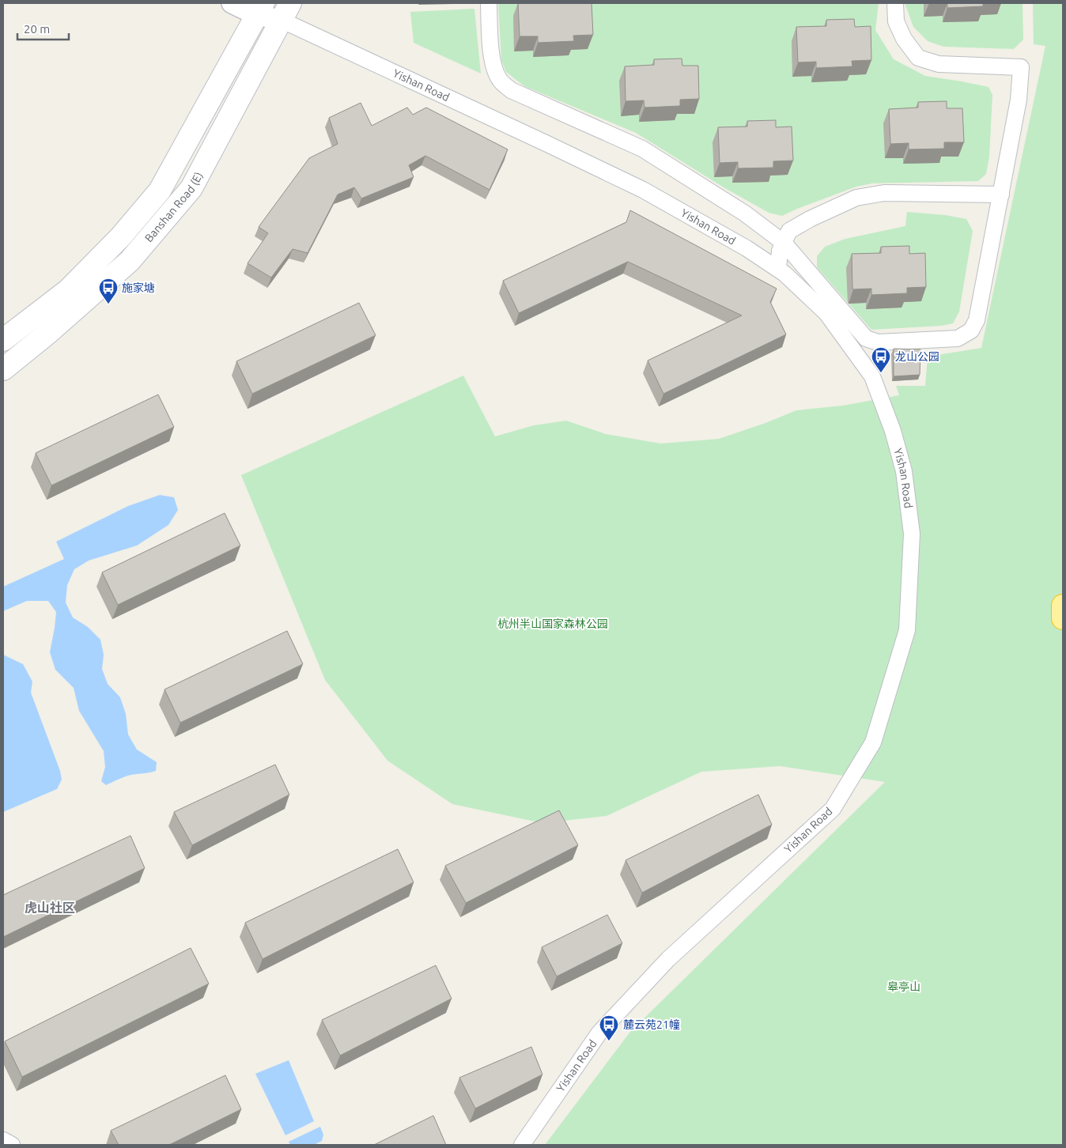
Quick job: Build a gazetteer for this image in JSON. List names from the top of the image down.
{
  "streets": {
    "main road": ["Banshan Road (E)"],
    "street": ["Yishan Road"]
  },
  "crossings": [
    ["Yishan Road", "Banshan Road (E)"]
  ],
  "districts": ["虎山社区"],
  "parks": ["杭州半山国家森林公园", "皋亭山"],
  "places": {
    "bus stop": ["施家塘", "龙山公园", "麓云苑21幢"]
  },
  "scale_bar": "20 m"
}
